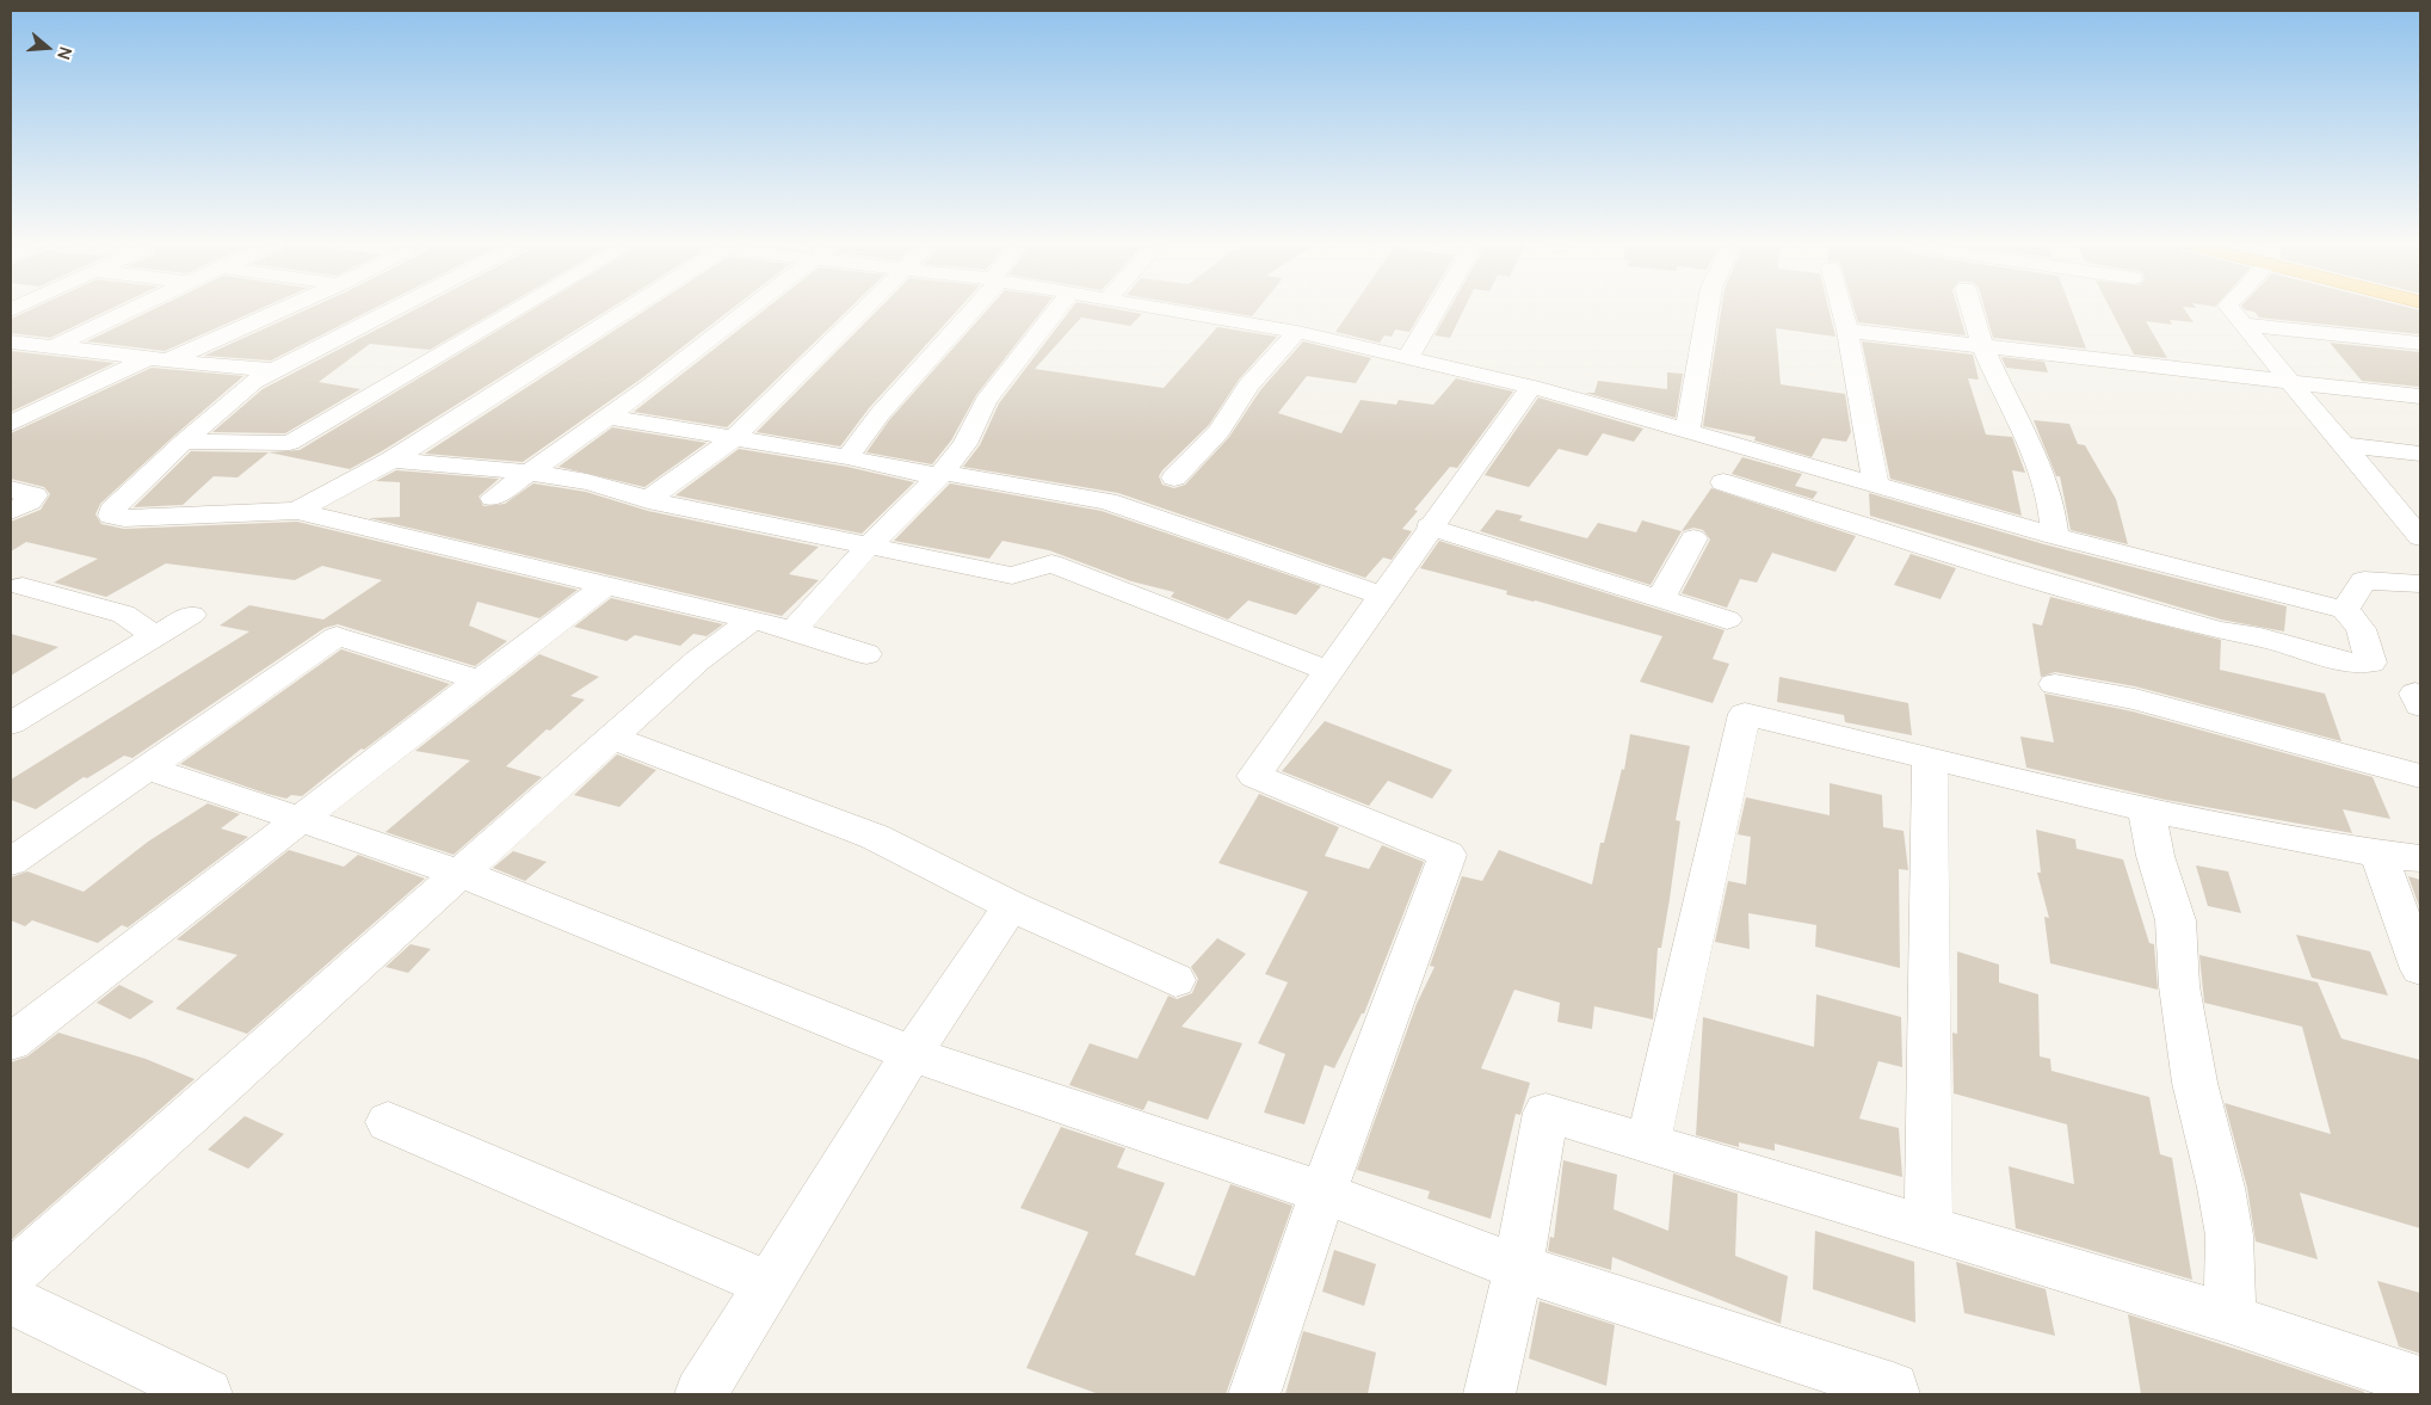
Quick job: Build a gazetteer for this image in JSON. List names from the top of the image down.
{
  "north": "right"
}
